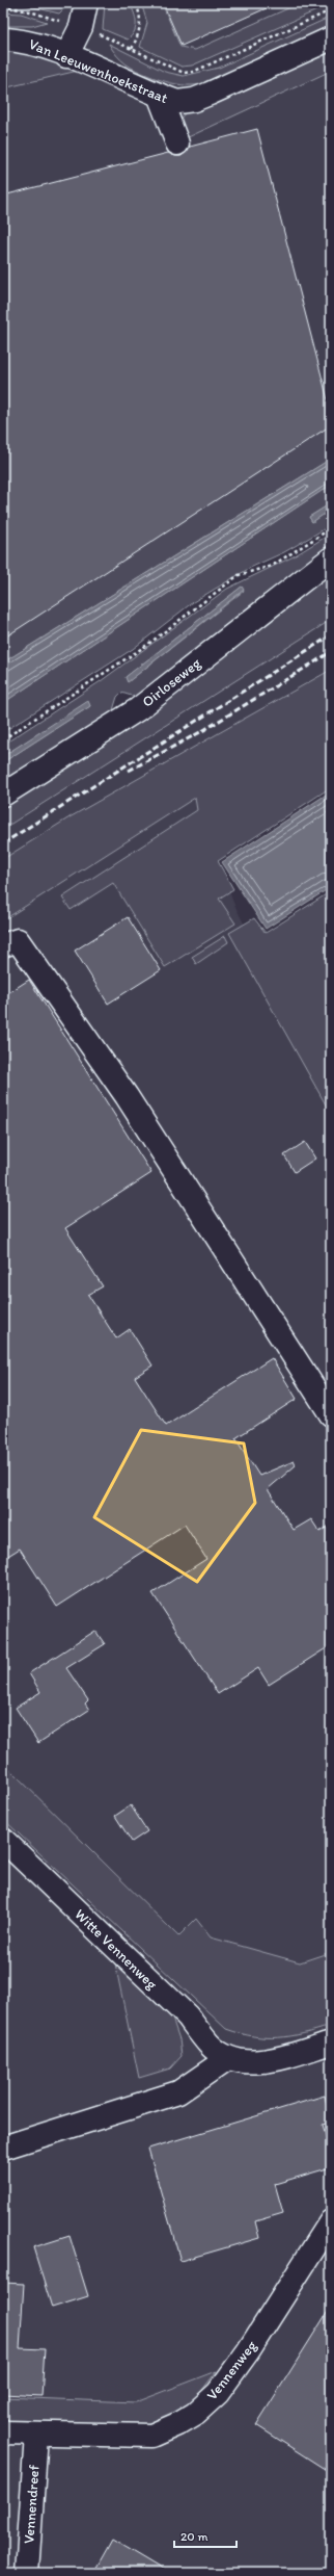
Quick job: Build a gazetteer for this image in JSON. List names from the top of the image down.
{
  "streets": {
    "street": [
      "Van Leeuwenhoekstraat",
      "Oirloseweg",
      "Witte Vennenweg",
      "Vennenweg",
      "Vennendreef"
    ]
  },
  "crossings": [
    ["Vennenweg", "Vennendreef"]
  ],
  "scale_bar": "20 m"
}
